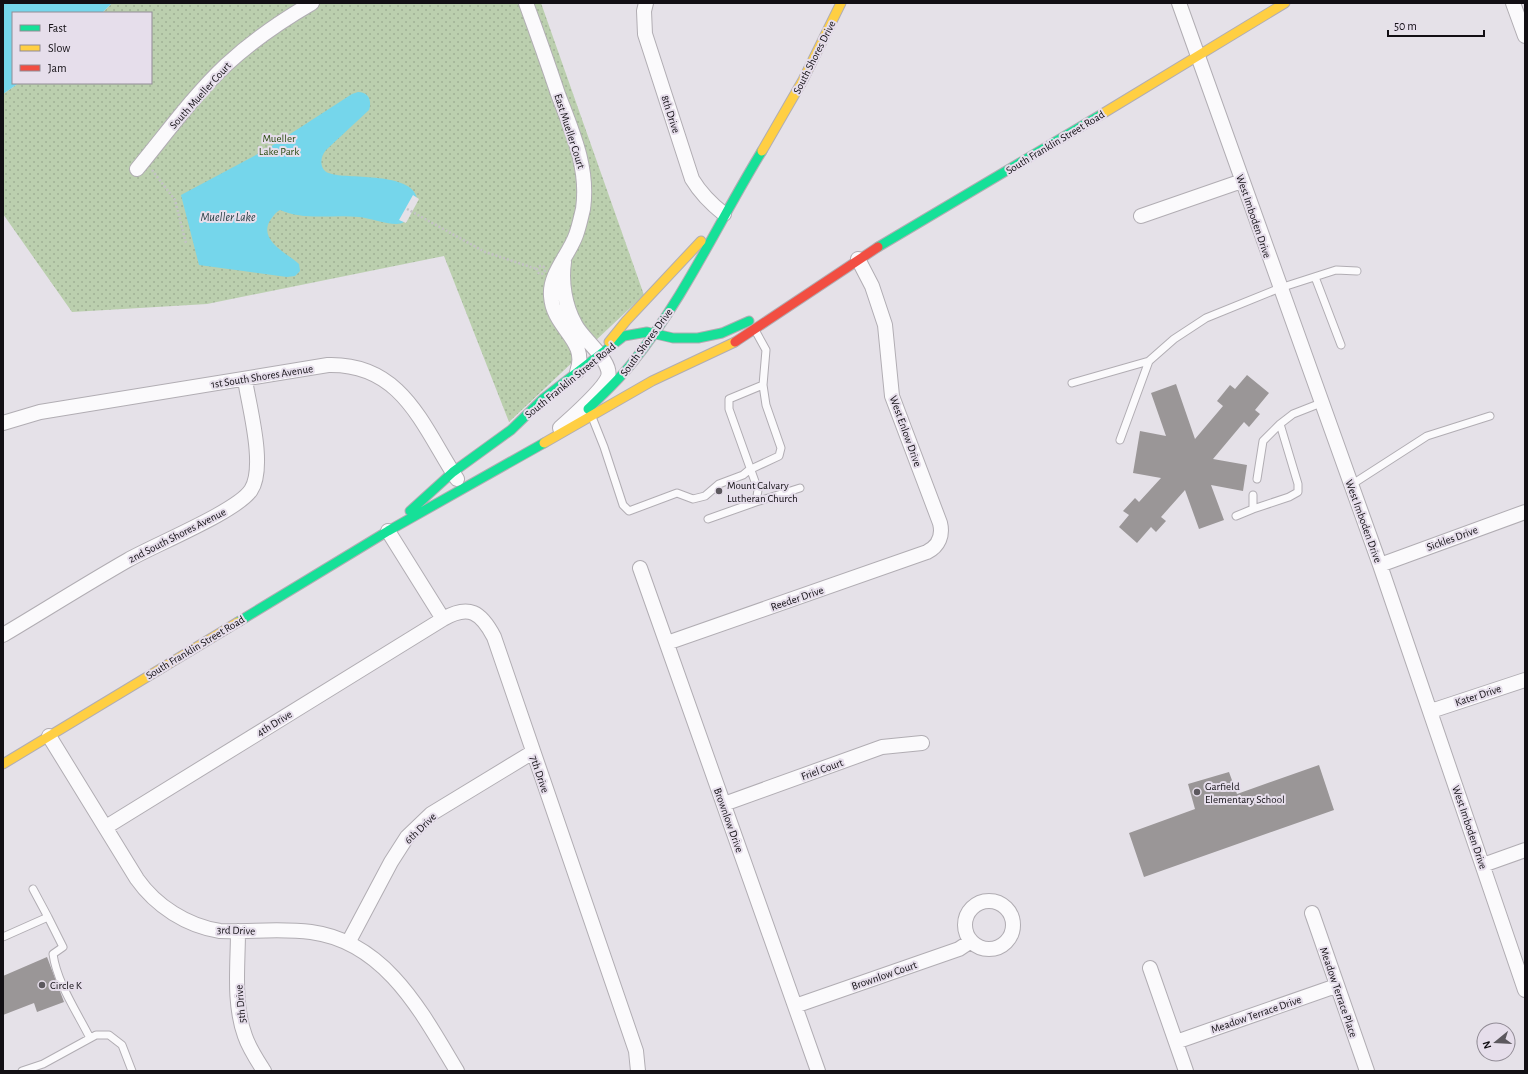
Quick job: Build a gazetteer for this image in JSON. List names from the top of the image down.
{
  "streets": {
    "street": [
      "South Shores Drive",
      "South Mueller Court",
      "8th Drive",
      "East Mueller Court",
      "South Franklin Street Road",
      "West Imboden Drive",
      "1st South Shores Avenue",
      "West Enlow Drive",
      "2nd South Shores Avenue",
      "Sickles Drive",
      "Reeder Drive",
      "Kater Drive",
      "4th Drive",
      "Friel Court",
      "7th Drive",
      "Brownlow Drive",
      "6th Drive",
      "3rd Drive",
      "Brownlow Court",
      "Meadow Terrace Place",
      "5th Drive",
      "Meadow Terrace Drive"
    ]
  },
  "crossings": [
    ["South Shores Drive", "8th Drive"],
    ["South Shores Drive", "East Mueller Court"],
    ["South Shores Drive", "South Franklin Street Road"],
    ["East Mueller Court", "South Franklin Street Road"],
    ["South Franklin Street Road", "West Imboden Drive"],
    ["South Franklin Street Road", "1st South Shores Avenue"],
    ["South Franklin Street Road", "West Enlow Drive"],
    ["South Franklin Street Road", "3rd Drive"],
    ["West Imboden Drive", "Sickles Drive"],
    ["West Imboden Drive", "Kater Drive"],
    ["1st South Shores Avenue", "2nd South Shores Avenue"],
    ["West Enlow Drive", "Reeder Drive"],
    ["Reeder Drive", "Brownlow Drive"],
    ["4th Drive", "7th Drive"],
    ["4th Drive", "3rd Drive"],
    ["Friel Court", "Brownlow Drive"],
    ["7th Drive", "6th Drive"],
    ["Brownlow Drive", "Brownlow Court"],
    ["6th Drive", "3rd Drive"],
    ["3rd Drive", "5th Drive"],
    ["Meadow Terrace Place", "Meadow Terrace Drive"]
  ],
  "water": ["Mueller Lake"],
  "parks": ["Mueller Lake Park"],
  "places": ["Mount Calvary Lutheran Church", "Garfield Elementary School", "Circle K"],
  "legend": ["Fast", "Slow", "Jam"],
  "scale_bar": "50 m",
  "north": "left"
}
